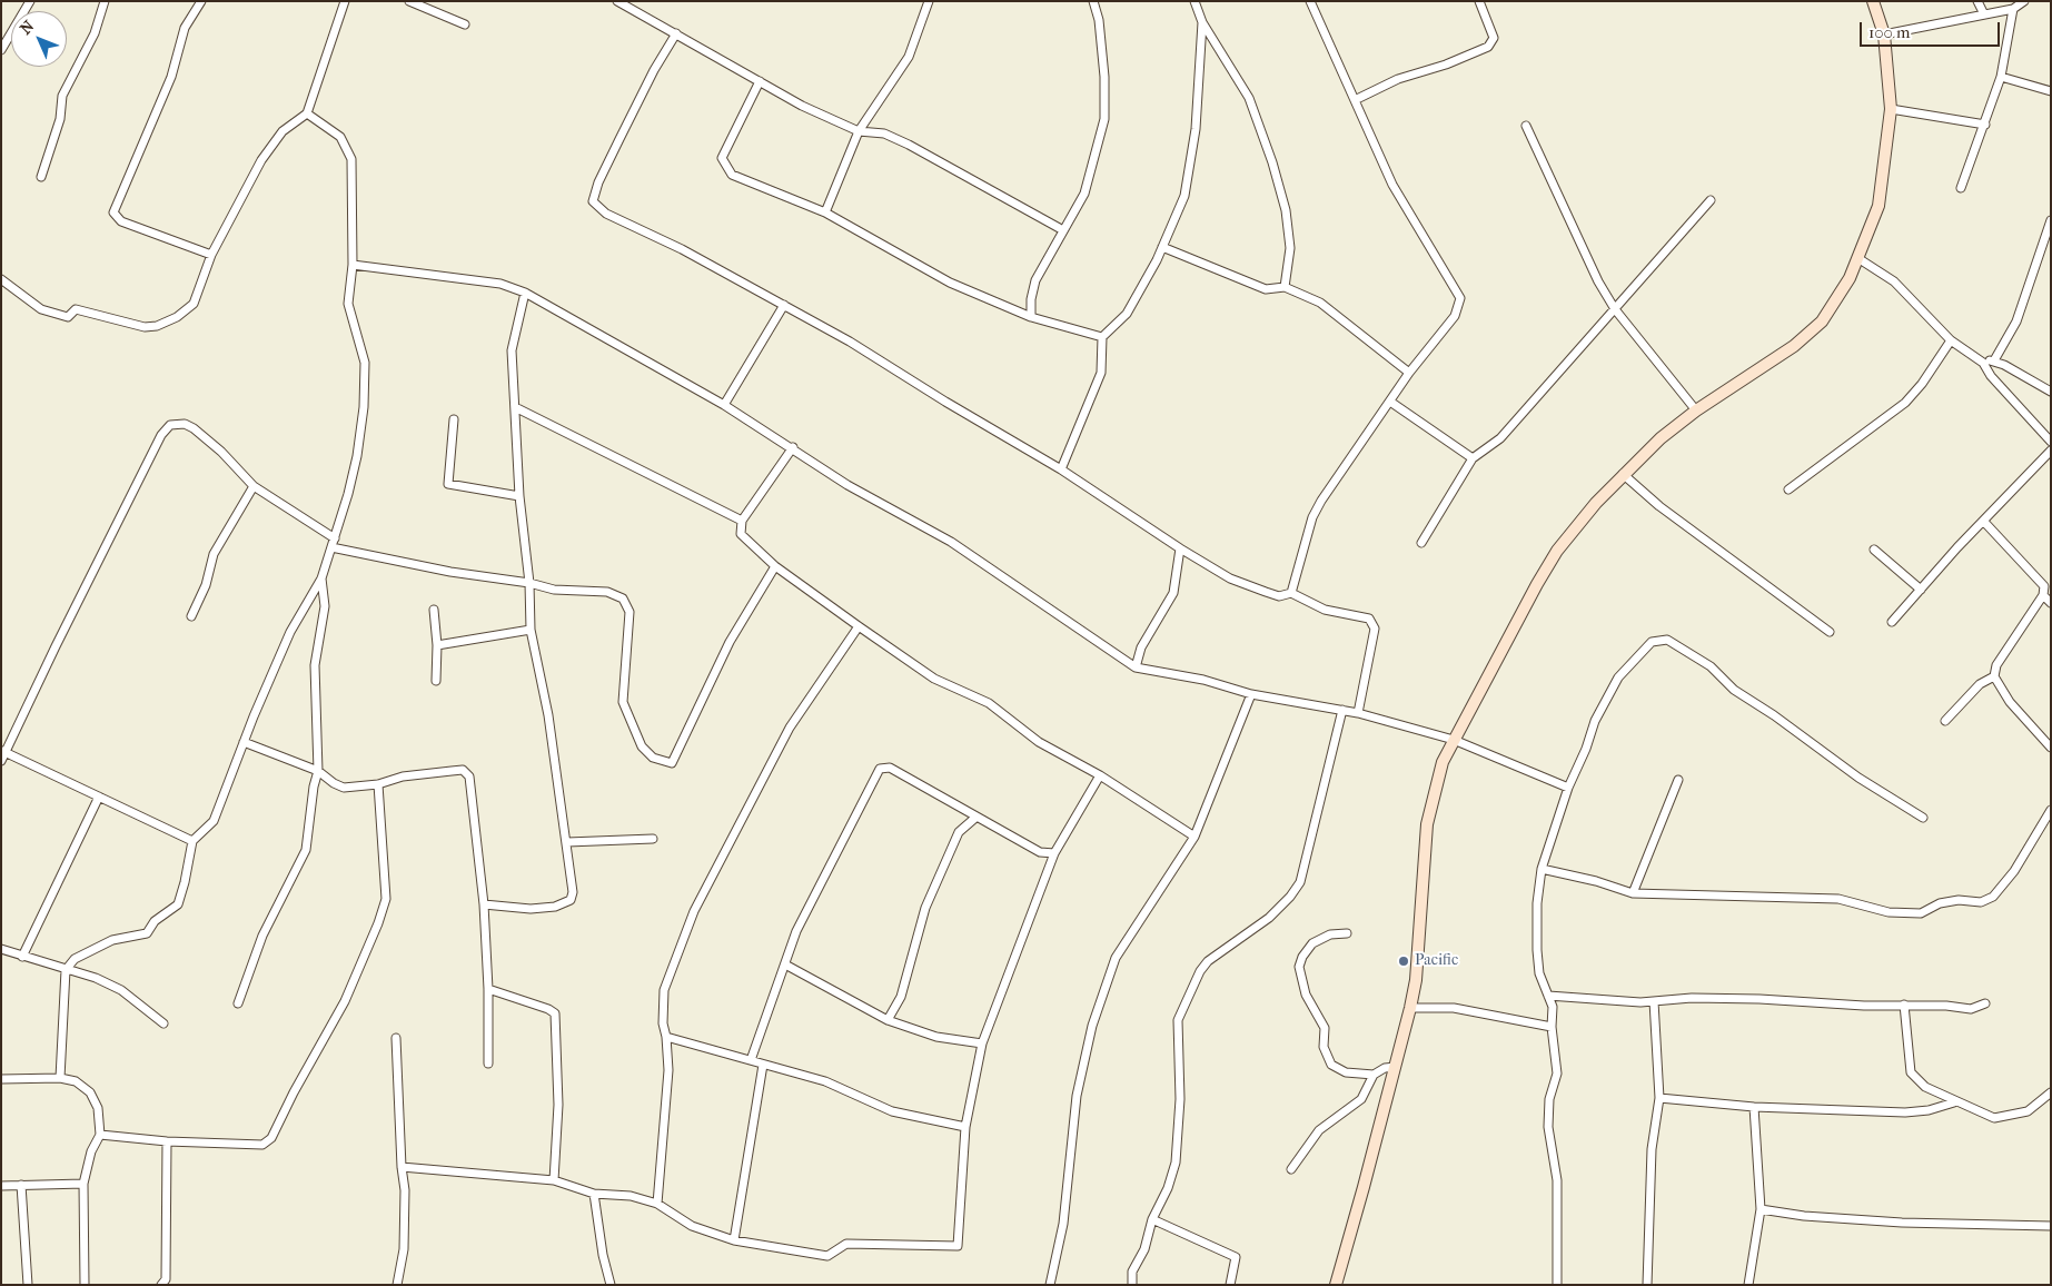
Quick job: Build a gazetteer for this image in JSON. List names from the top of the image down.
{
  "places": ["Pacific"],
  "scale_bar": "100 m",
  "north": "top left"
}
